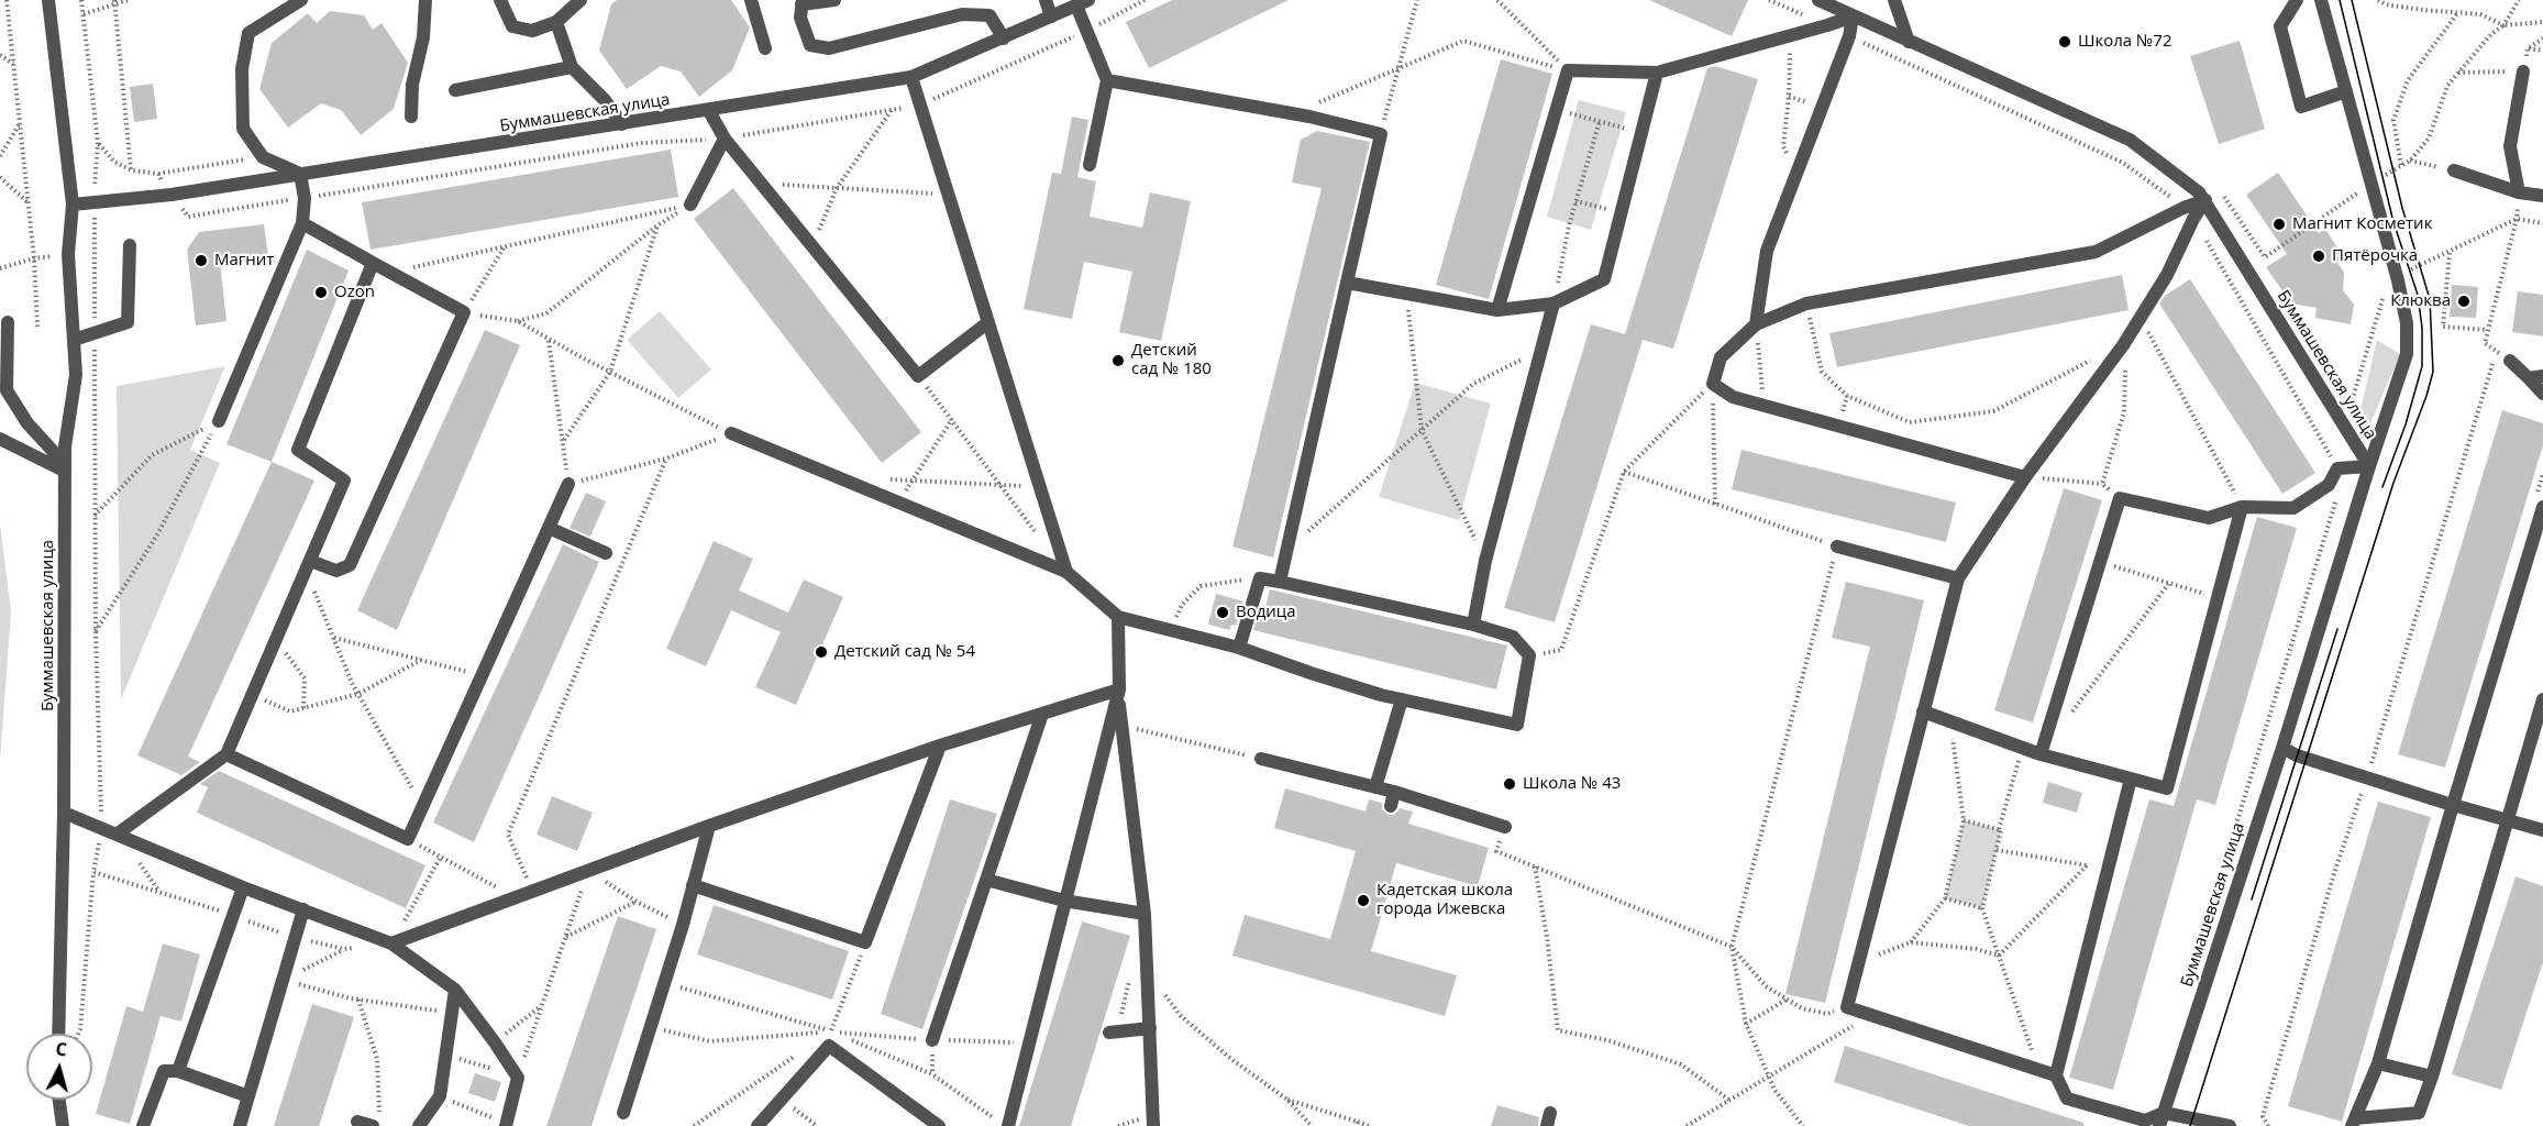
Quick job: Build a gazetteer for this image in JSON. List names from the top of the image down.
{
  "streets": {
    "street": ["Буммашевская улица"]
  },
  "places": [
    "Школа №72",
    "Магнит Косметик",
    "Пятёрочка",
    "Магнит",
    "Ozon",
    "Клюква",
    "Детский сад № 180",
    "Водица",
    "Детский сад № 54",
    "Школа № 43",
    "Кадетская школа города Ижевска"
  ],
  "north": "top"
}
